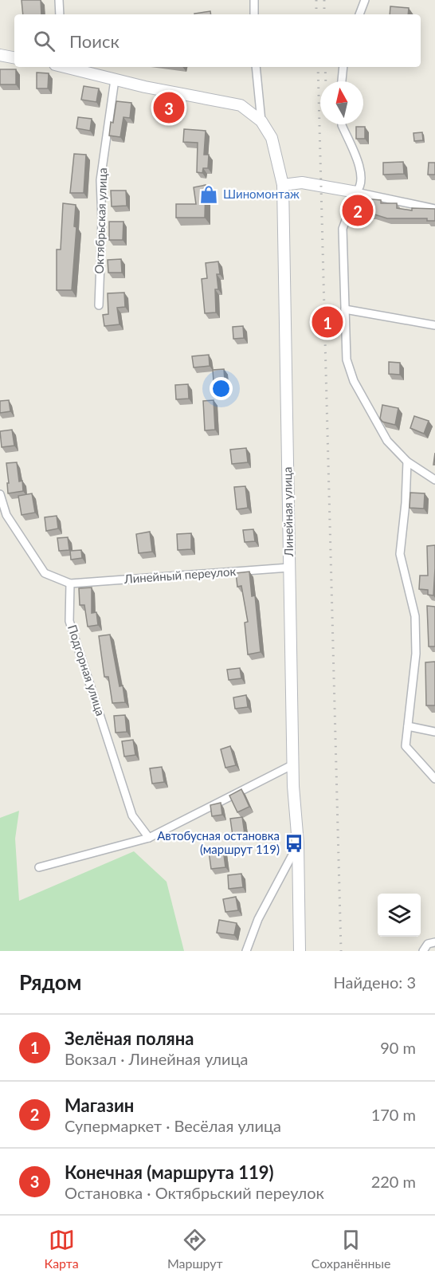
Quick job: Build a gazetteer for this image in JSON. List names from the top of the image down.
{
  "streets": {
    "street": [
      "Октябрьская улица",
      "Линейная улица",
      "Линейный переулок",
      "Подгорная улица"
    ]
  },
  "crossings": [
    ["Линейная улица", "Линейный переулок"],
    ["Линейный переулок", "Подгорная улица"]
  ],
  "places": {
    "shop": ["Шиномонтаж"],
    "bus stop": ["Автобусная остановка (маршрут 119)"]
  },
  "north": "top",
  "page": {
    "search": "Поиск",
    "pins": ["3", "2", "1"],
    "heading": ["Рядом", "Найдено: 3"],
    "list": [
      {
        "mark": "1",
        "name": "Зелёная поляна",
        "note": "Вокзал · Линейная улица",
        "value": "90 m"
      },
      {
        "mark": "2",
        "name": "Магазин",
        "note": "Супермаркет · Весёлая улица",
        "value": "170 m"
      },
      {
        "mark": "3",
        "name": "Конечная (маршрута 119)",
        "note": "Остановка · Октябрьский переулок",
        "value": "220 m"
      }
    ],
    "nav": ["Карта", "Маршрут", "Сохранённые"]
  }
}
